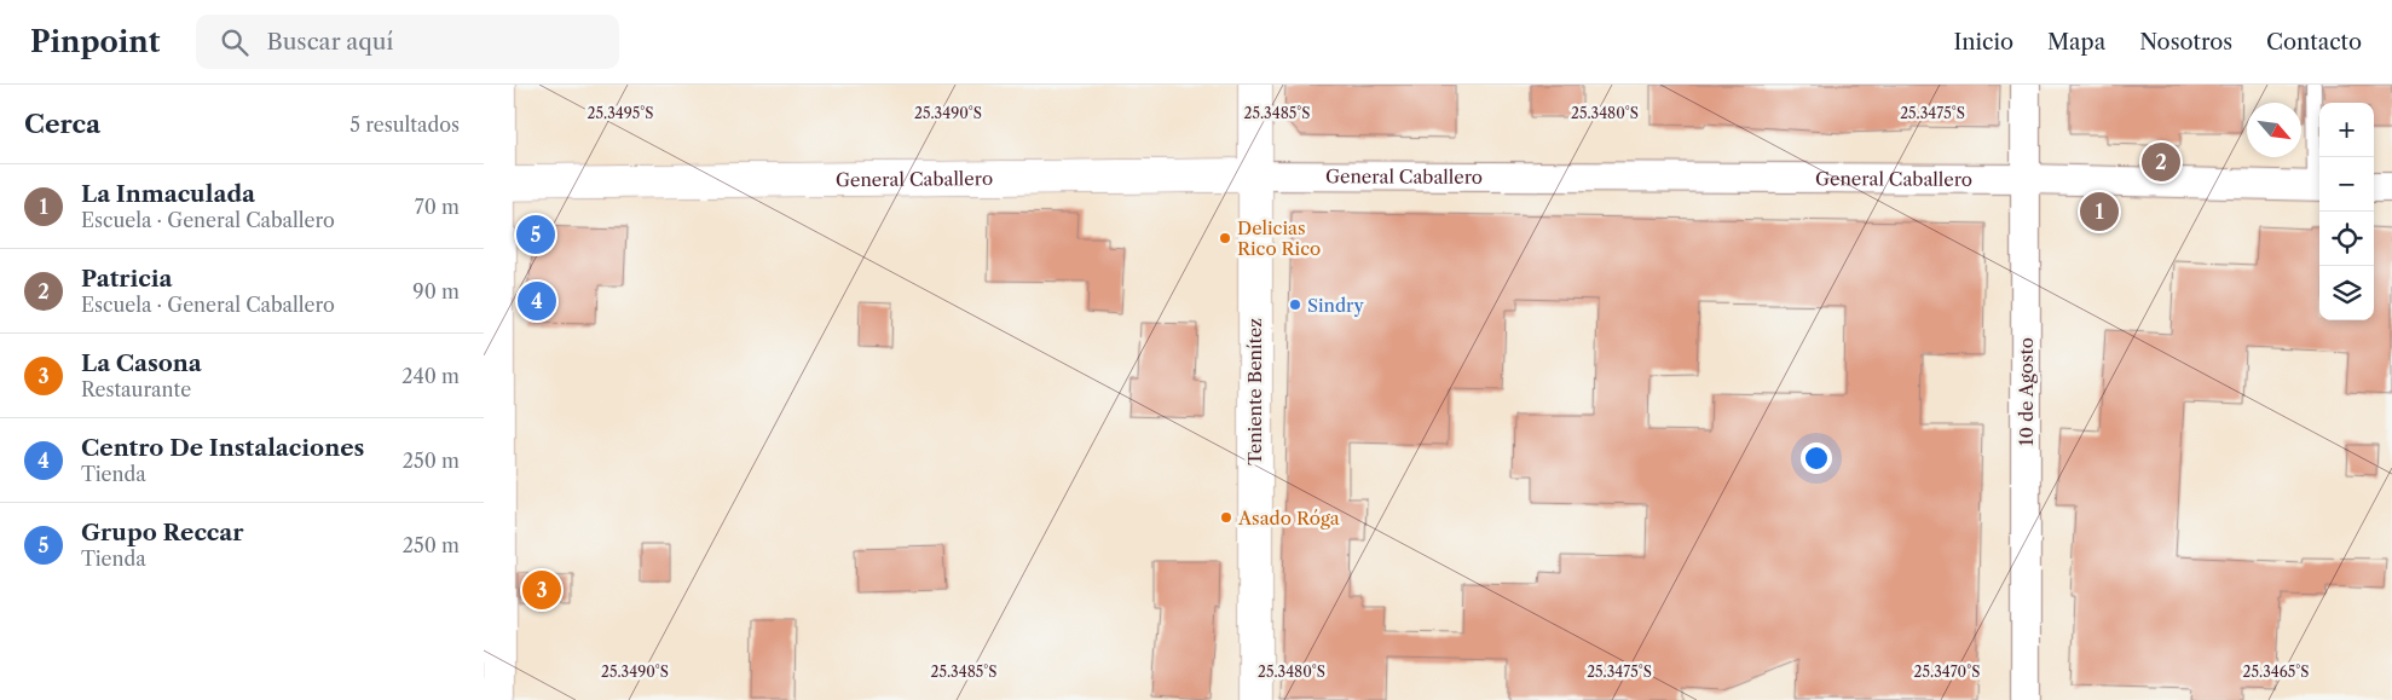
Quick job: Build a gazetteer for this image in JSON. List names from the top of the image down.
{
  "streets": {
    "main road": ["General Caballero", "Teniente Benítez"],
    "street": ["10 de Agosto"]
  },
  "crossings": [
    ["General Caballero", "Teniente Benítez"],
    ["General Caballero", "10 de Agosto"]
  ],
  "places": ["Delicias Rico Rico", "Sindry", "Asado Róga"],
  "north": "bottom right",
  "page": {
    "header": "Pinpoint",
    "search": "Buscar aquí",
    "nav": [
      "Inicio",
      "Mapa",
      "Nosotros",
      "Contacto"
    ],
    "heading": ["Cerca", "5 resultados"],
    "map_buttons": ["+", "−"],
    "pins": [
      "2",
      "1",
      "5",
      "4",
      "3"
    ],
    "list": [
      {
        "mark": "1",
        "name": "La Inmaculada",
        "note": "Escuela · General Caballero",
        "value": "70 m"
      },
      {
        "mark": "2",
        "name": "Patricia",
        "note": "Escuela · General Caballero",
        "value": "90 m"
      },
      {
        "mark": "3",
        "name": "La Casona",
        "note": "Restaurante",
        "value": "240 m"
      },
      {
        "mark": "4",
        "name": "Centro De Instalaciones",
        "note": "Tienda",
        "value": "250 m"
      },
      {
        "mark": "5",
        "name": "Grupo Reccar",
        "note": "Tienda",
        "value": "250 m"
      }
    ]
  },
  "coordinates": [
    "25.3495°S",
    "25.3490°S",
    "25.3485°S",
    "25.3480°S",
    "25.3475°S",
    "25.3470°S",
    "25.3465°S"
  ]
}
